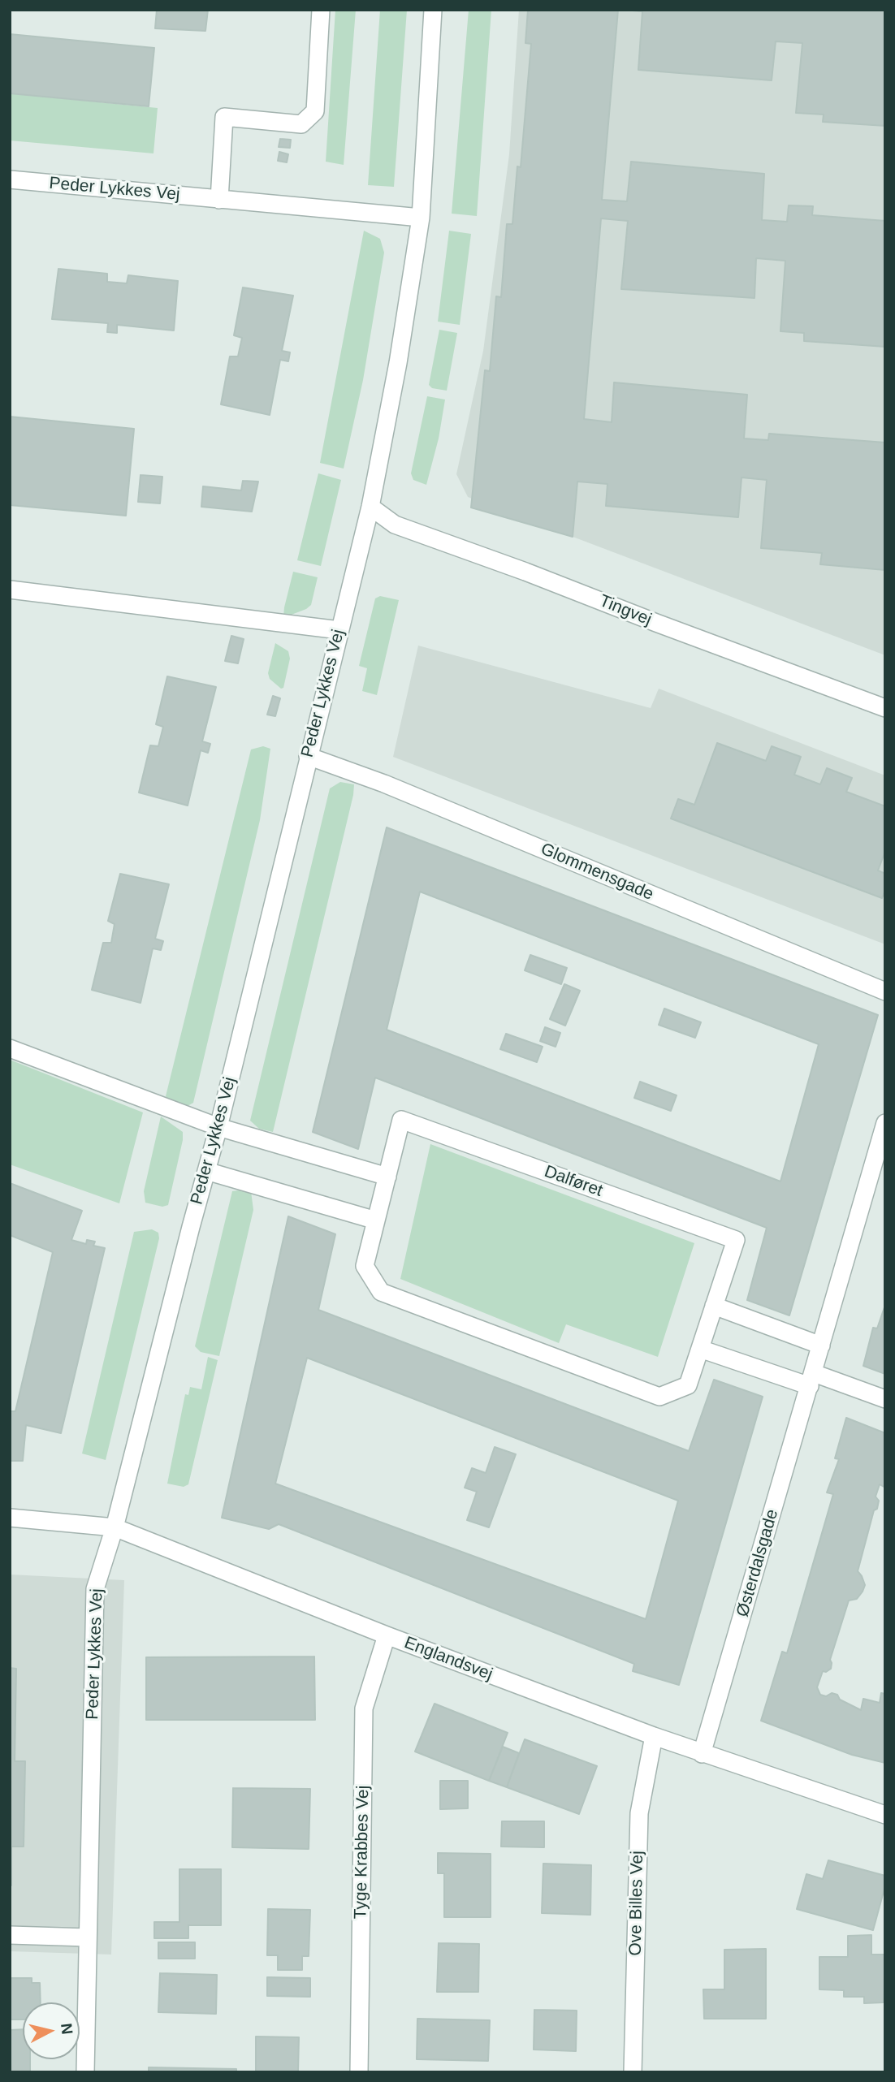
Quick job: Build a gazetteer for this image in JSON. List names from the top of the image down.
{
  "streets": {
    "street": [
      "Peder Lykkes Vej",
      "Tingvej",
      "Glommensgade",
      "Dalføret",
      "Østerdalsgade",
      "Englandsvej",
      "Tyge Krabbes Vej",
      "Ove Billes Vej"
    ]
  },
  "crossings": [
    ["Peder Lykkes Vej", "Tingvej"],
    ["Peder Lykkes Vej", "Glommensgade"],
    ["Peder Lykkes Vej", "Englandsvej"],
    ["Østerdalsgade", "Englandsvej"],
    ["Englandsvej", "Tyge Krabbes Vej"],
    ["Englandsvej", "Ove Billes Vej"]
  ],
  "north": "right"
}
